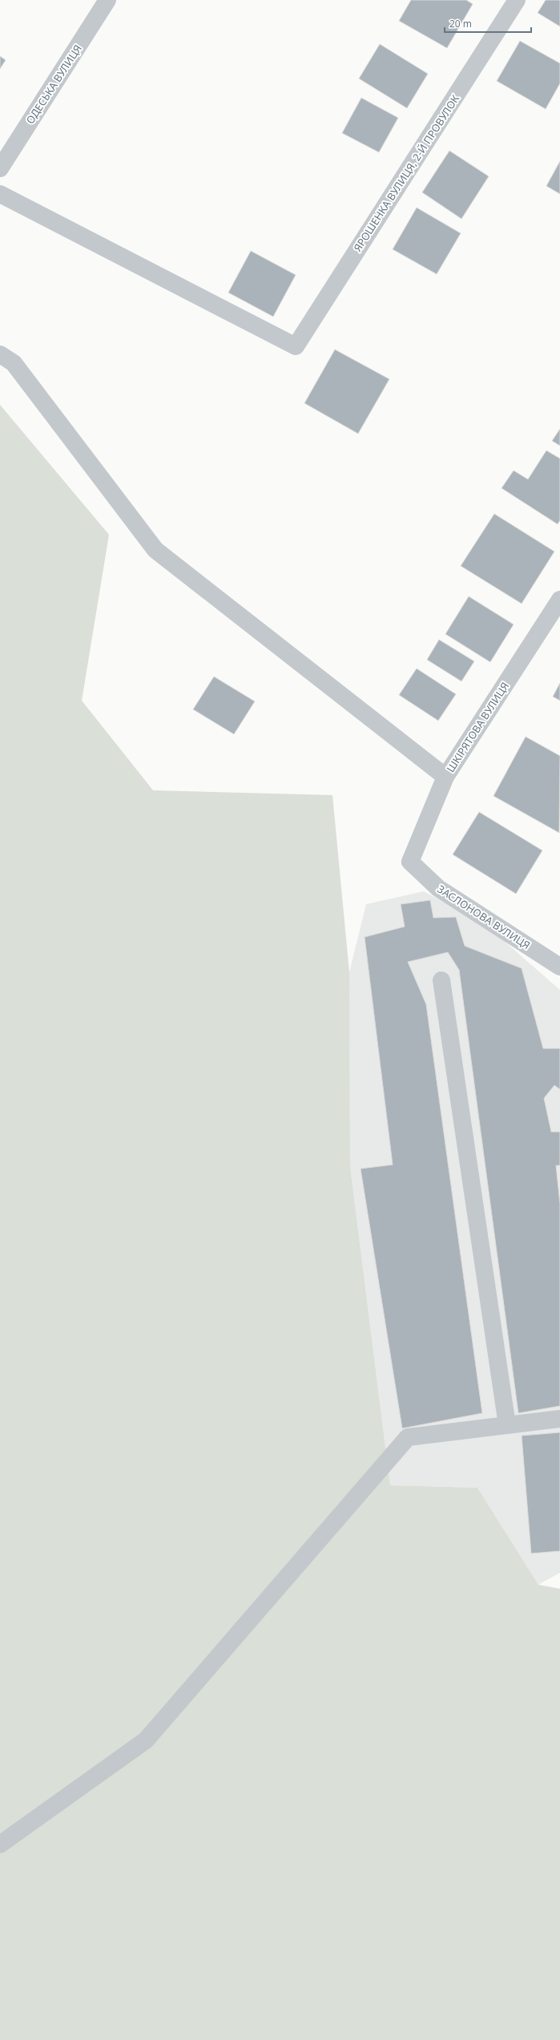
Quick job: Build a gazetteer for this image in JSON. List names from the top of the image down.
{
  "streets": {
    "street": [
      "ОДЕСЬКА ВУЛИЦЯ",
      "ЯРОШЕНКА ВУЛИЦЯ, 2-Й ПРОВУЛОК",
      "ШКІРЯТОВА ВУЛИЦЯ",
      "ЗАСЛОНОВА ВУЛИЦЯ"
    ]
  },
  "crossings": [
    ["ШКІРЯТОВА ВУЛИЦЯ", "ЗАСЛОНОВА ВУЛИЦЯ"]
  ],
  "scale_bar": "20 m"
}
